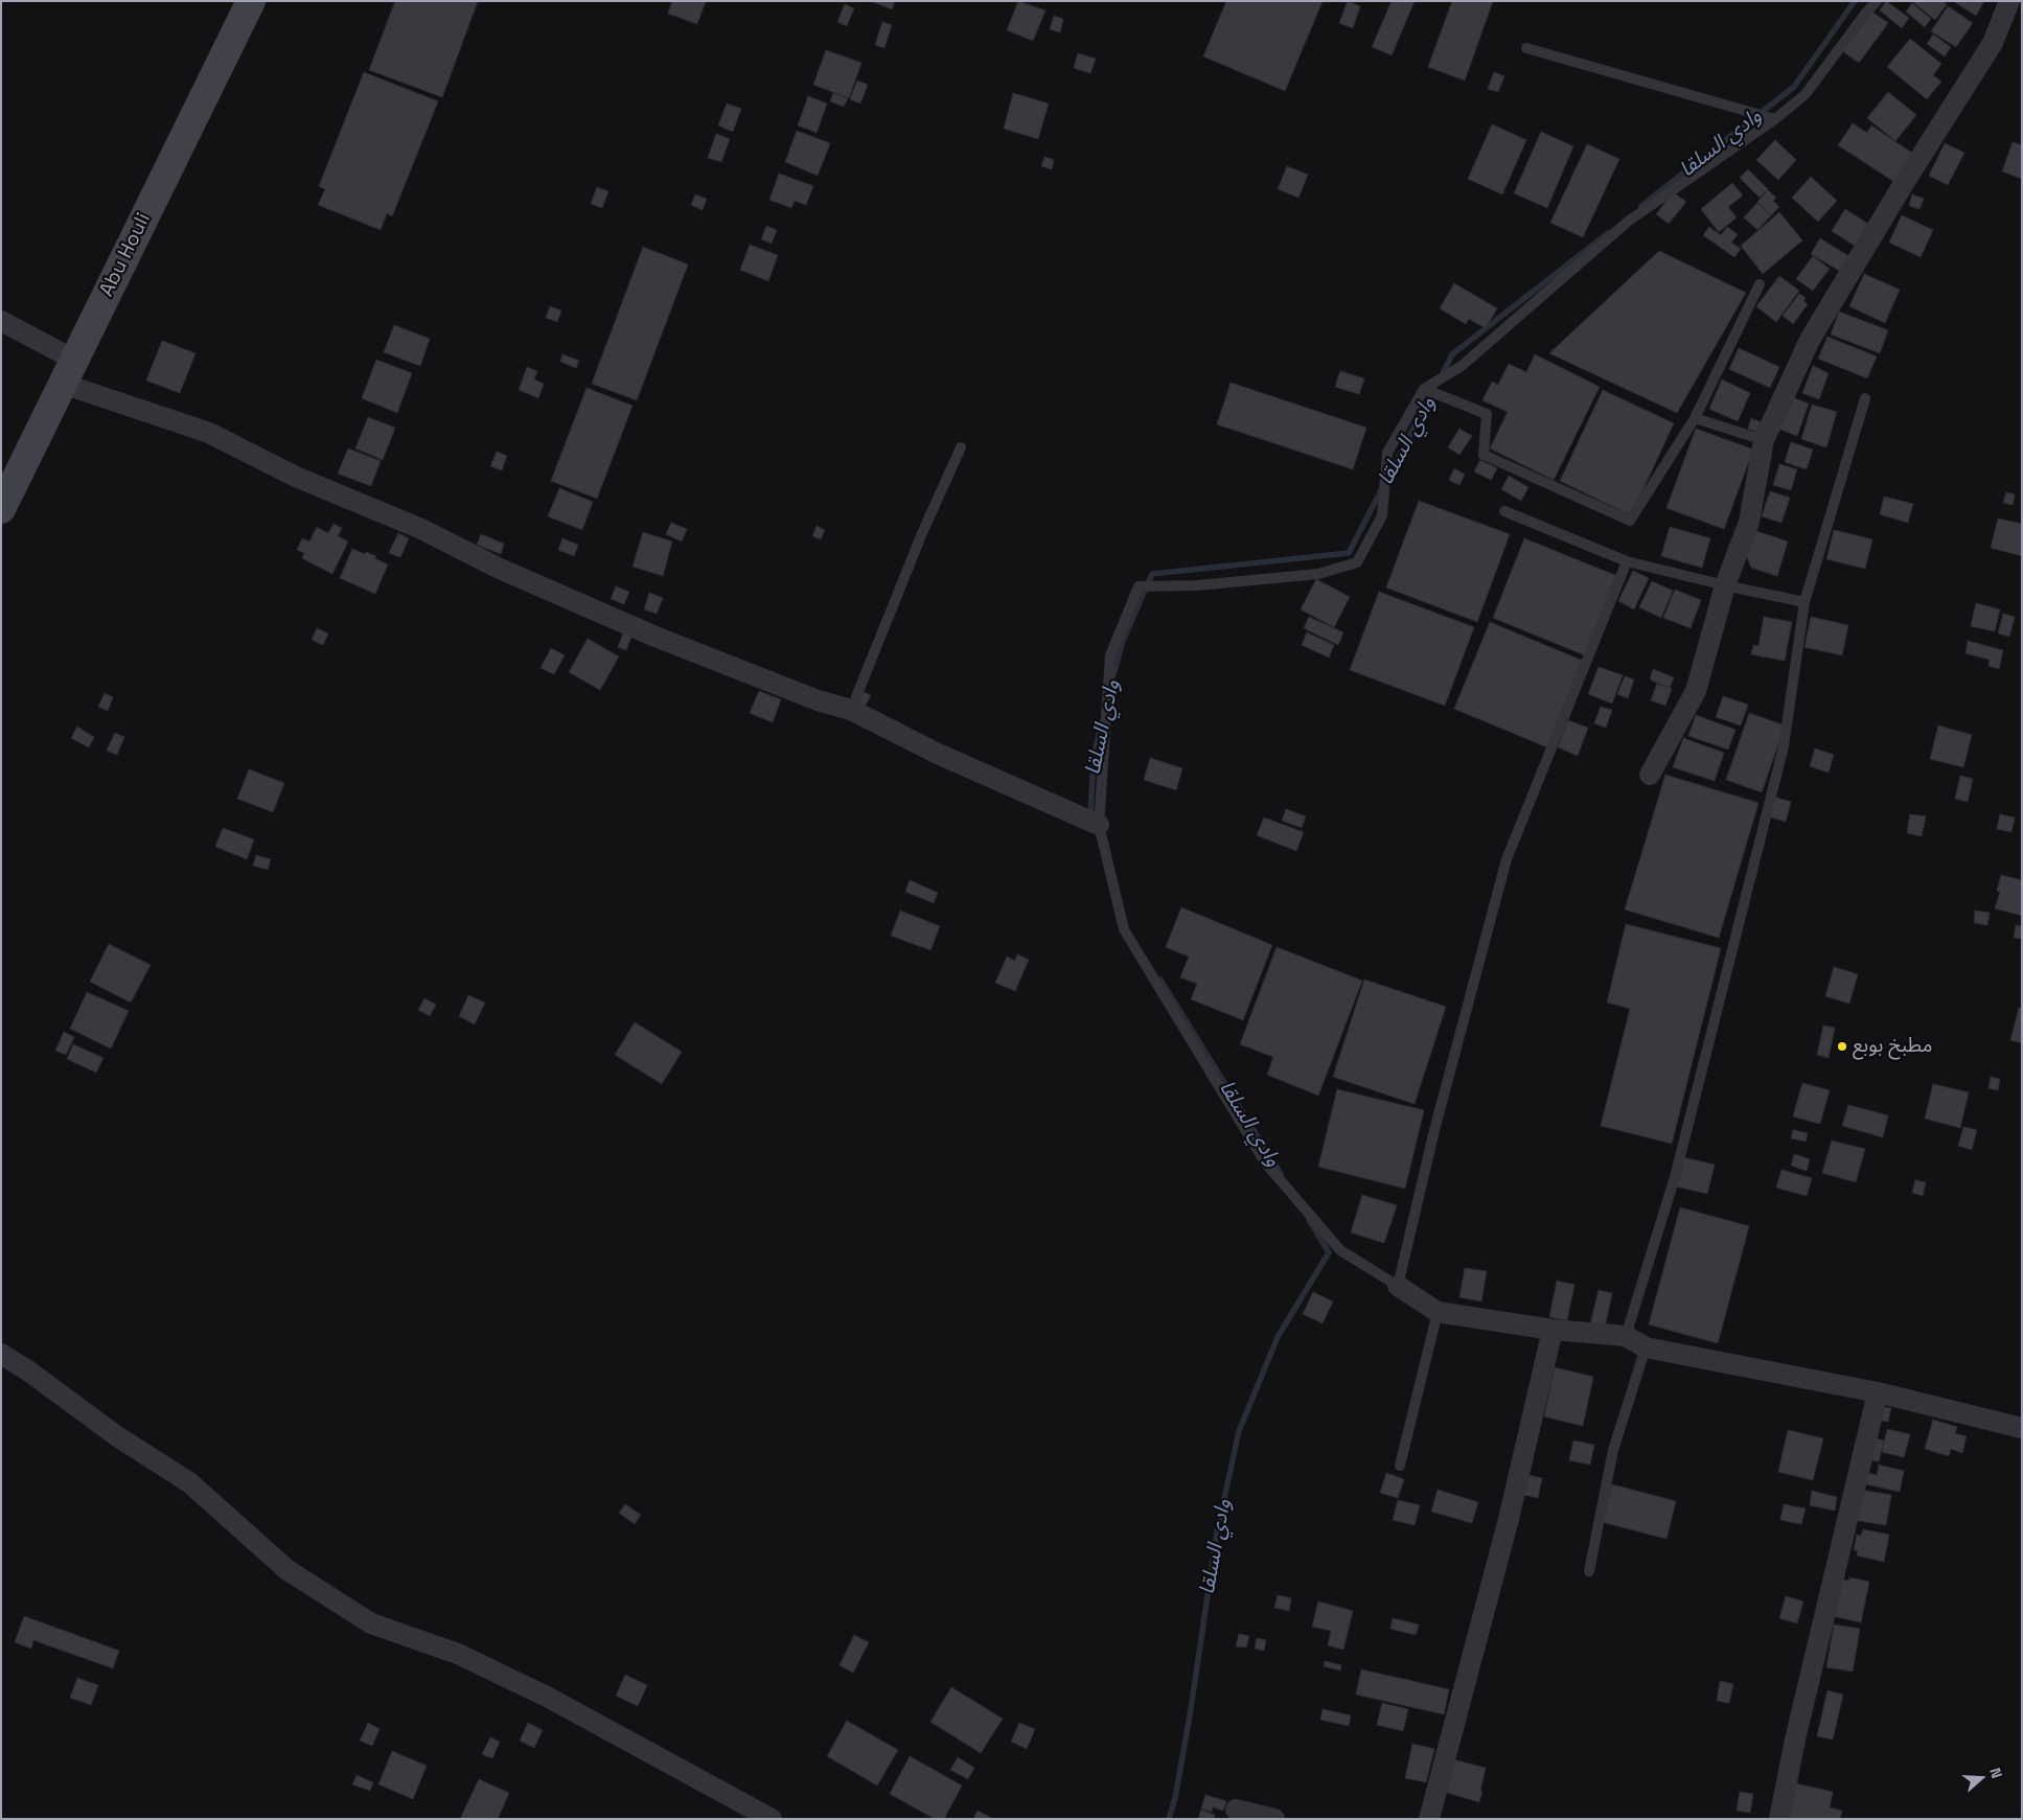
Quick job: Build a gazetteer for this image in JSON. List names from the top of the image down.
{
  "streets": {
    "street": ["Abu Houli"]
  },
  "water": ["وادي السلقا"],
  "places": ["مطبخ بوبع"],
  "north": "right"
}
